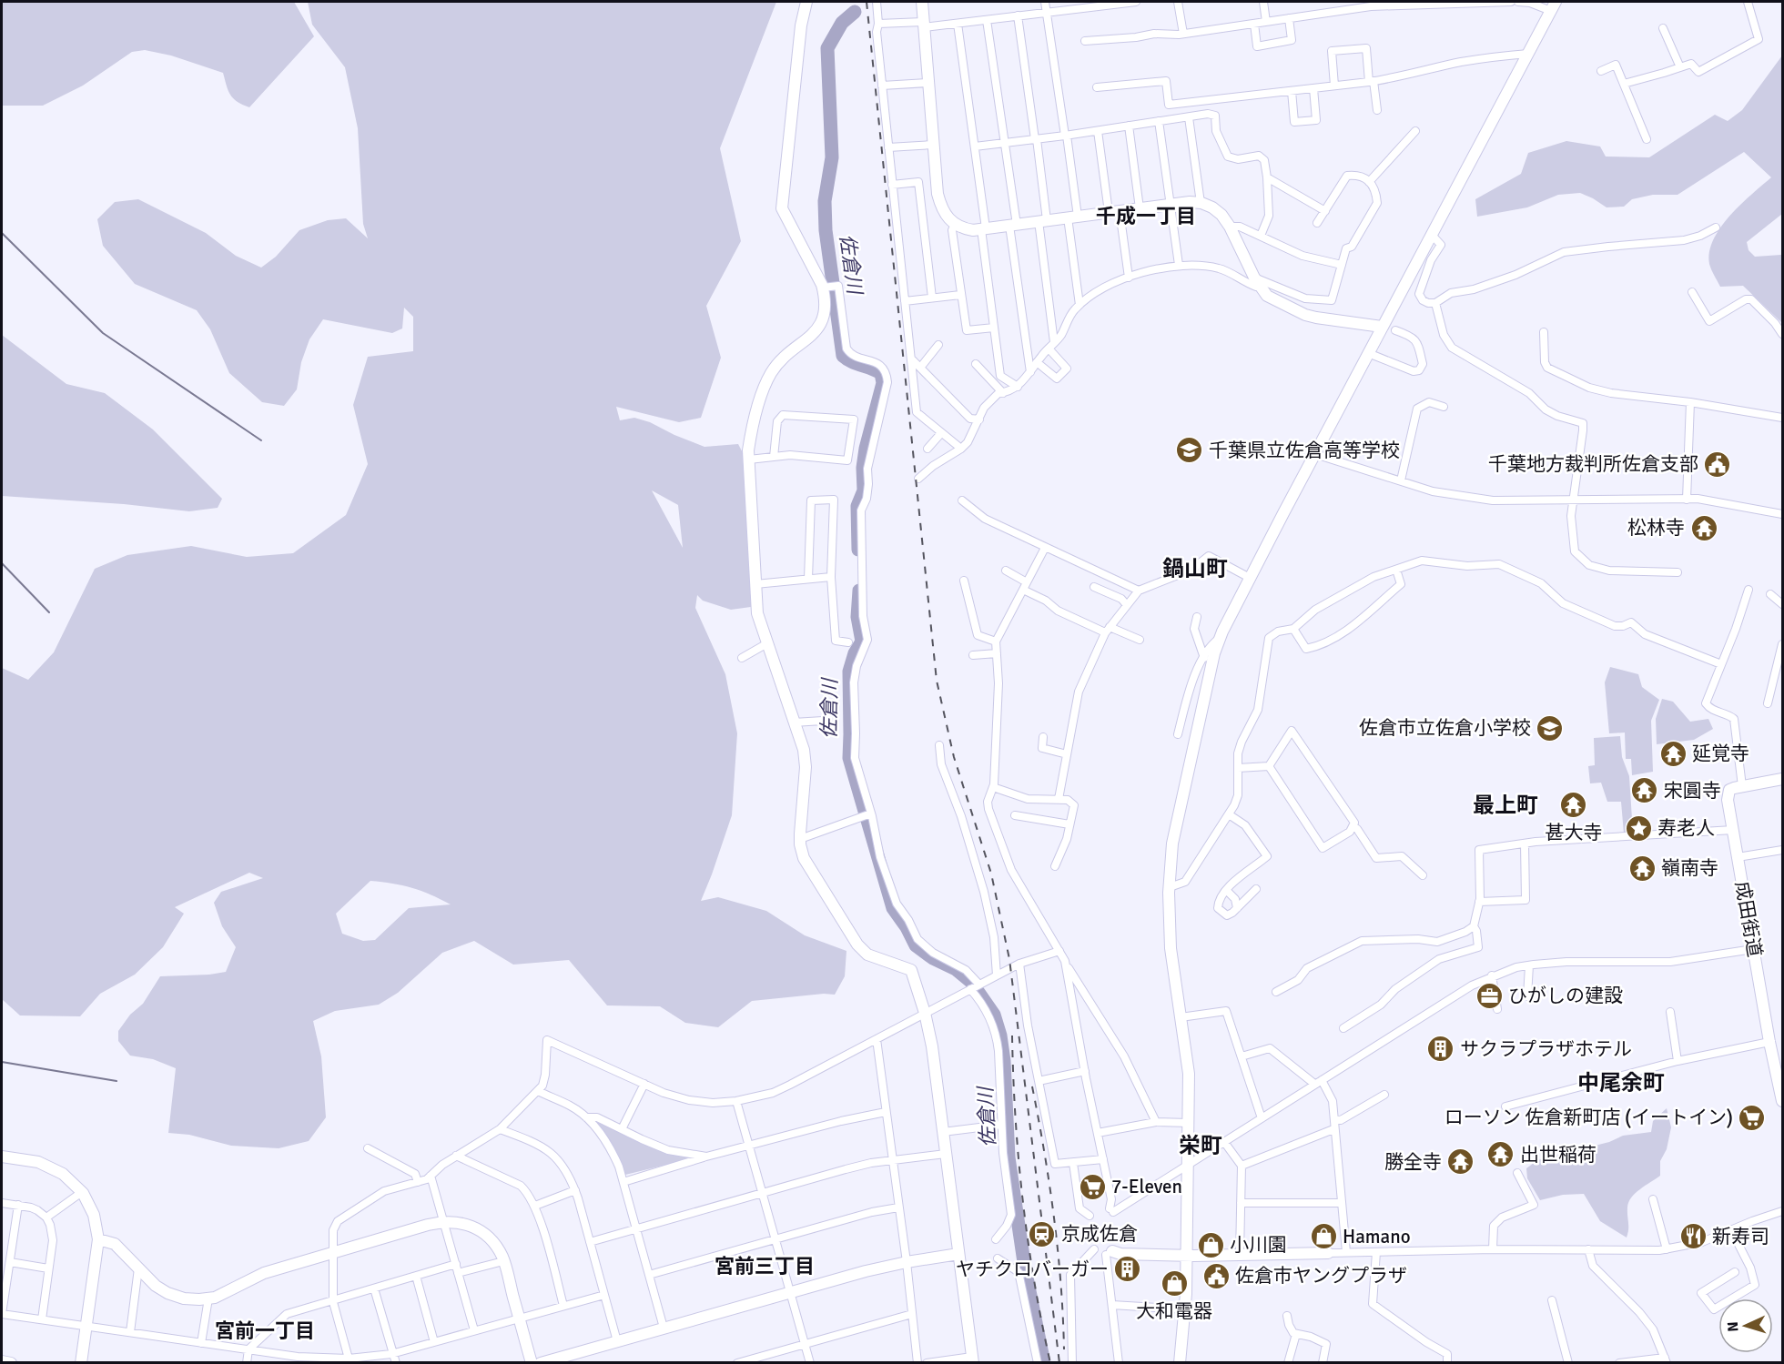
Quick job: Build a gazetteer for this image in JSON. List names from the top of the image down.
{
  "streets": {
    "street": ["成田街道"]
  },
  "districts": [
    "千成一丁目",
    "鍋山町",
    "最上町",
    "中尾余町",
    "栄町",
    "宮前三丁目",
    "宮前一丁目"
  ],
  "water": ["佐倉川"],
  "places": {
    "school or university": ["千葉県立佐倉高等学校", "佐倉市立佐倉小学校"],
    "public building": ["千葉地方裁判所佐倉支部", "佐倉市ヤングプラザ"],
    "temple": [
      "松林寺",
      "延覚寺",
      "宋圓寺",
      "甚大寺",
      "嶺南寺",
      "出世稲荷",
      "勝全寺"
    ],
    "place": ["寿老人"],
    "office": ["ひがしの建設"],
    "building": ["サクラプラザホテル", "ヤチクロバーガー"],
    "supermarket": ["ローソン 佐倉新町店 (イートイン)", "7-Eleven"],
    "station": ["京成佐倉"],
    "shop": ["Hamano", "小川園", "大和電器"],
    "restaurant": ["新寿司"]
  },
  "north": "left"
}
